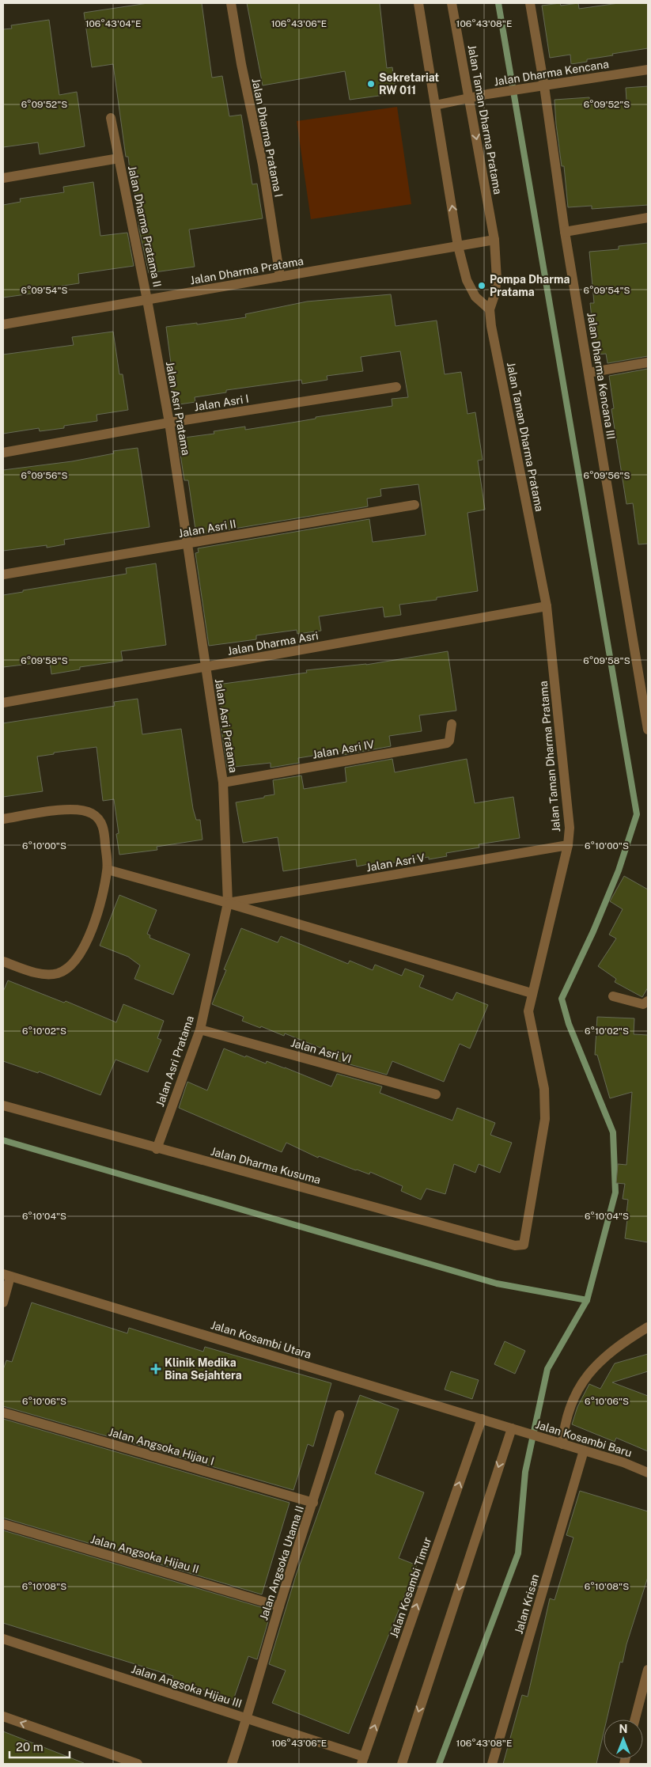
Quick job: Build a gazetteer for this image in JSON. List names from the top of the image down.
{
  "streets": {
    "street": [
      "Jalan Dharma Kencana",
      "Jalan Taman Dharma Pratama",
      "Jalan Dharma Pratama I",
      "Jalan Dharma Pratama II",
      "Jalan Dharma Pratama",
      "Jalan Dharma Kencana III",
      "Jalan Asri I",
      "Jalan Asri Pratama",
      "Jalan Asri II",
      "Jalan Dharma Asri",
      "Jalan Asri IV",
      "Jalan Asri V",
      "Jalan Asri VI",
      "Jalan Dharma Kusuma",
      "Jalan Kosambi Utara",
      "Jalan Kosambi Baru",
      "Jalan Angsoka Hijau I",
      "Jalan Angsoka Hijau II",
      "Jalan Angsoka Utama II",
      "Jalan Kosambi Timur",
      "Jalan Krisan",
      "Jalan Angsoka Hijau III"
    ]
  },
  "crossings": [
    ["Jalan Dharma Kencana", "Jalan Taman Dharma Pratama"],
    ["Jalan Dharma Kencana", "Jalan Dharma Kencana III"],
    ["Jalan Taman Dharma Pratama", "Jalan Dharma Pratama"],
    ["Jalan Taman Dharma Pratama", "Jalan Dharma Asri"],
    ["Jalan Taman Dharma Pratama", "Jalan Asri V"],
    ["Jalan Taman Dharma Pratama", "Jalan Dharma Kusuma"],
    ["Jalan Dharma Pratama I", "Jalan Dharma Pratama"],
    ["Jalan Dharma Pratama II", "Jalan Dharma Pratama"],
    ["Jalan Dharma Pratama II", "Jalan Asri Pratama"],
    ["Jalan Dharma Pratama", "Jalan Asri Pratama"],
    ["Jalan Asri I", "Jalan Asri Pratama"],
    ["Jalan Asri Pratama", "Jalan Asri II"],
    ["Jalan Asri Pratama", "Jalan Dharma Asri"],
    ["Jalan Asri Pratama", "Jalan Asri IV"],
    ["Jalan Asri Pratama", "Jalan Asri V"],
    ["Jalan Asri Pratama", "Jalan Asri VI"],
    ["Jalan Asri Pratama", "Jalan Dharma Kusuma"],
    ["Jalan Kosambi Utara", "Jalan Kosambi Baru"],
    ["Jalan Kosambi Utara", "Jalan Kosambi Timur"],
    ["Jalan Kosambi Baru", "Jalan Krisan"],
    ["Jalan Angsoka Hijau I", "Jalan Angsoka Utama II"],
    ["Jalan Angsoka Hijau II", "Jalan Angsoka Utama II"],
    ["Jalan Angsoka Utama II", "Jalan Angsoka Hijau III"],
    ["Jalan Kosambi Timur", "Jalan Angsoka Hijau III"]
  ],
  "places": {
    "other": ["Sekretariat RW 011", "Pompa Dharma Pratama"],
    "health": ["Klinik Medika Bina Sejahtera"]
  },
  "scale_bar": "20 m",
  "north": "top",
  "coordinates": [
    "106°43'04\"E",
    "106°43'06\"E",
    "106°43'08\"E",
    "6°09'52\"S",
    "6°09'54\"S",
    "6°09'56\"S",
    "6°09'58\"S",
    "6°10'00\"S",
    "6°10'02\"S",
    "6°10'04\"S",
    "6°10'06\"S",
    "6°10'08\"S"
  ]
}
